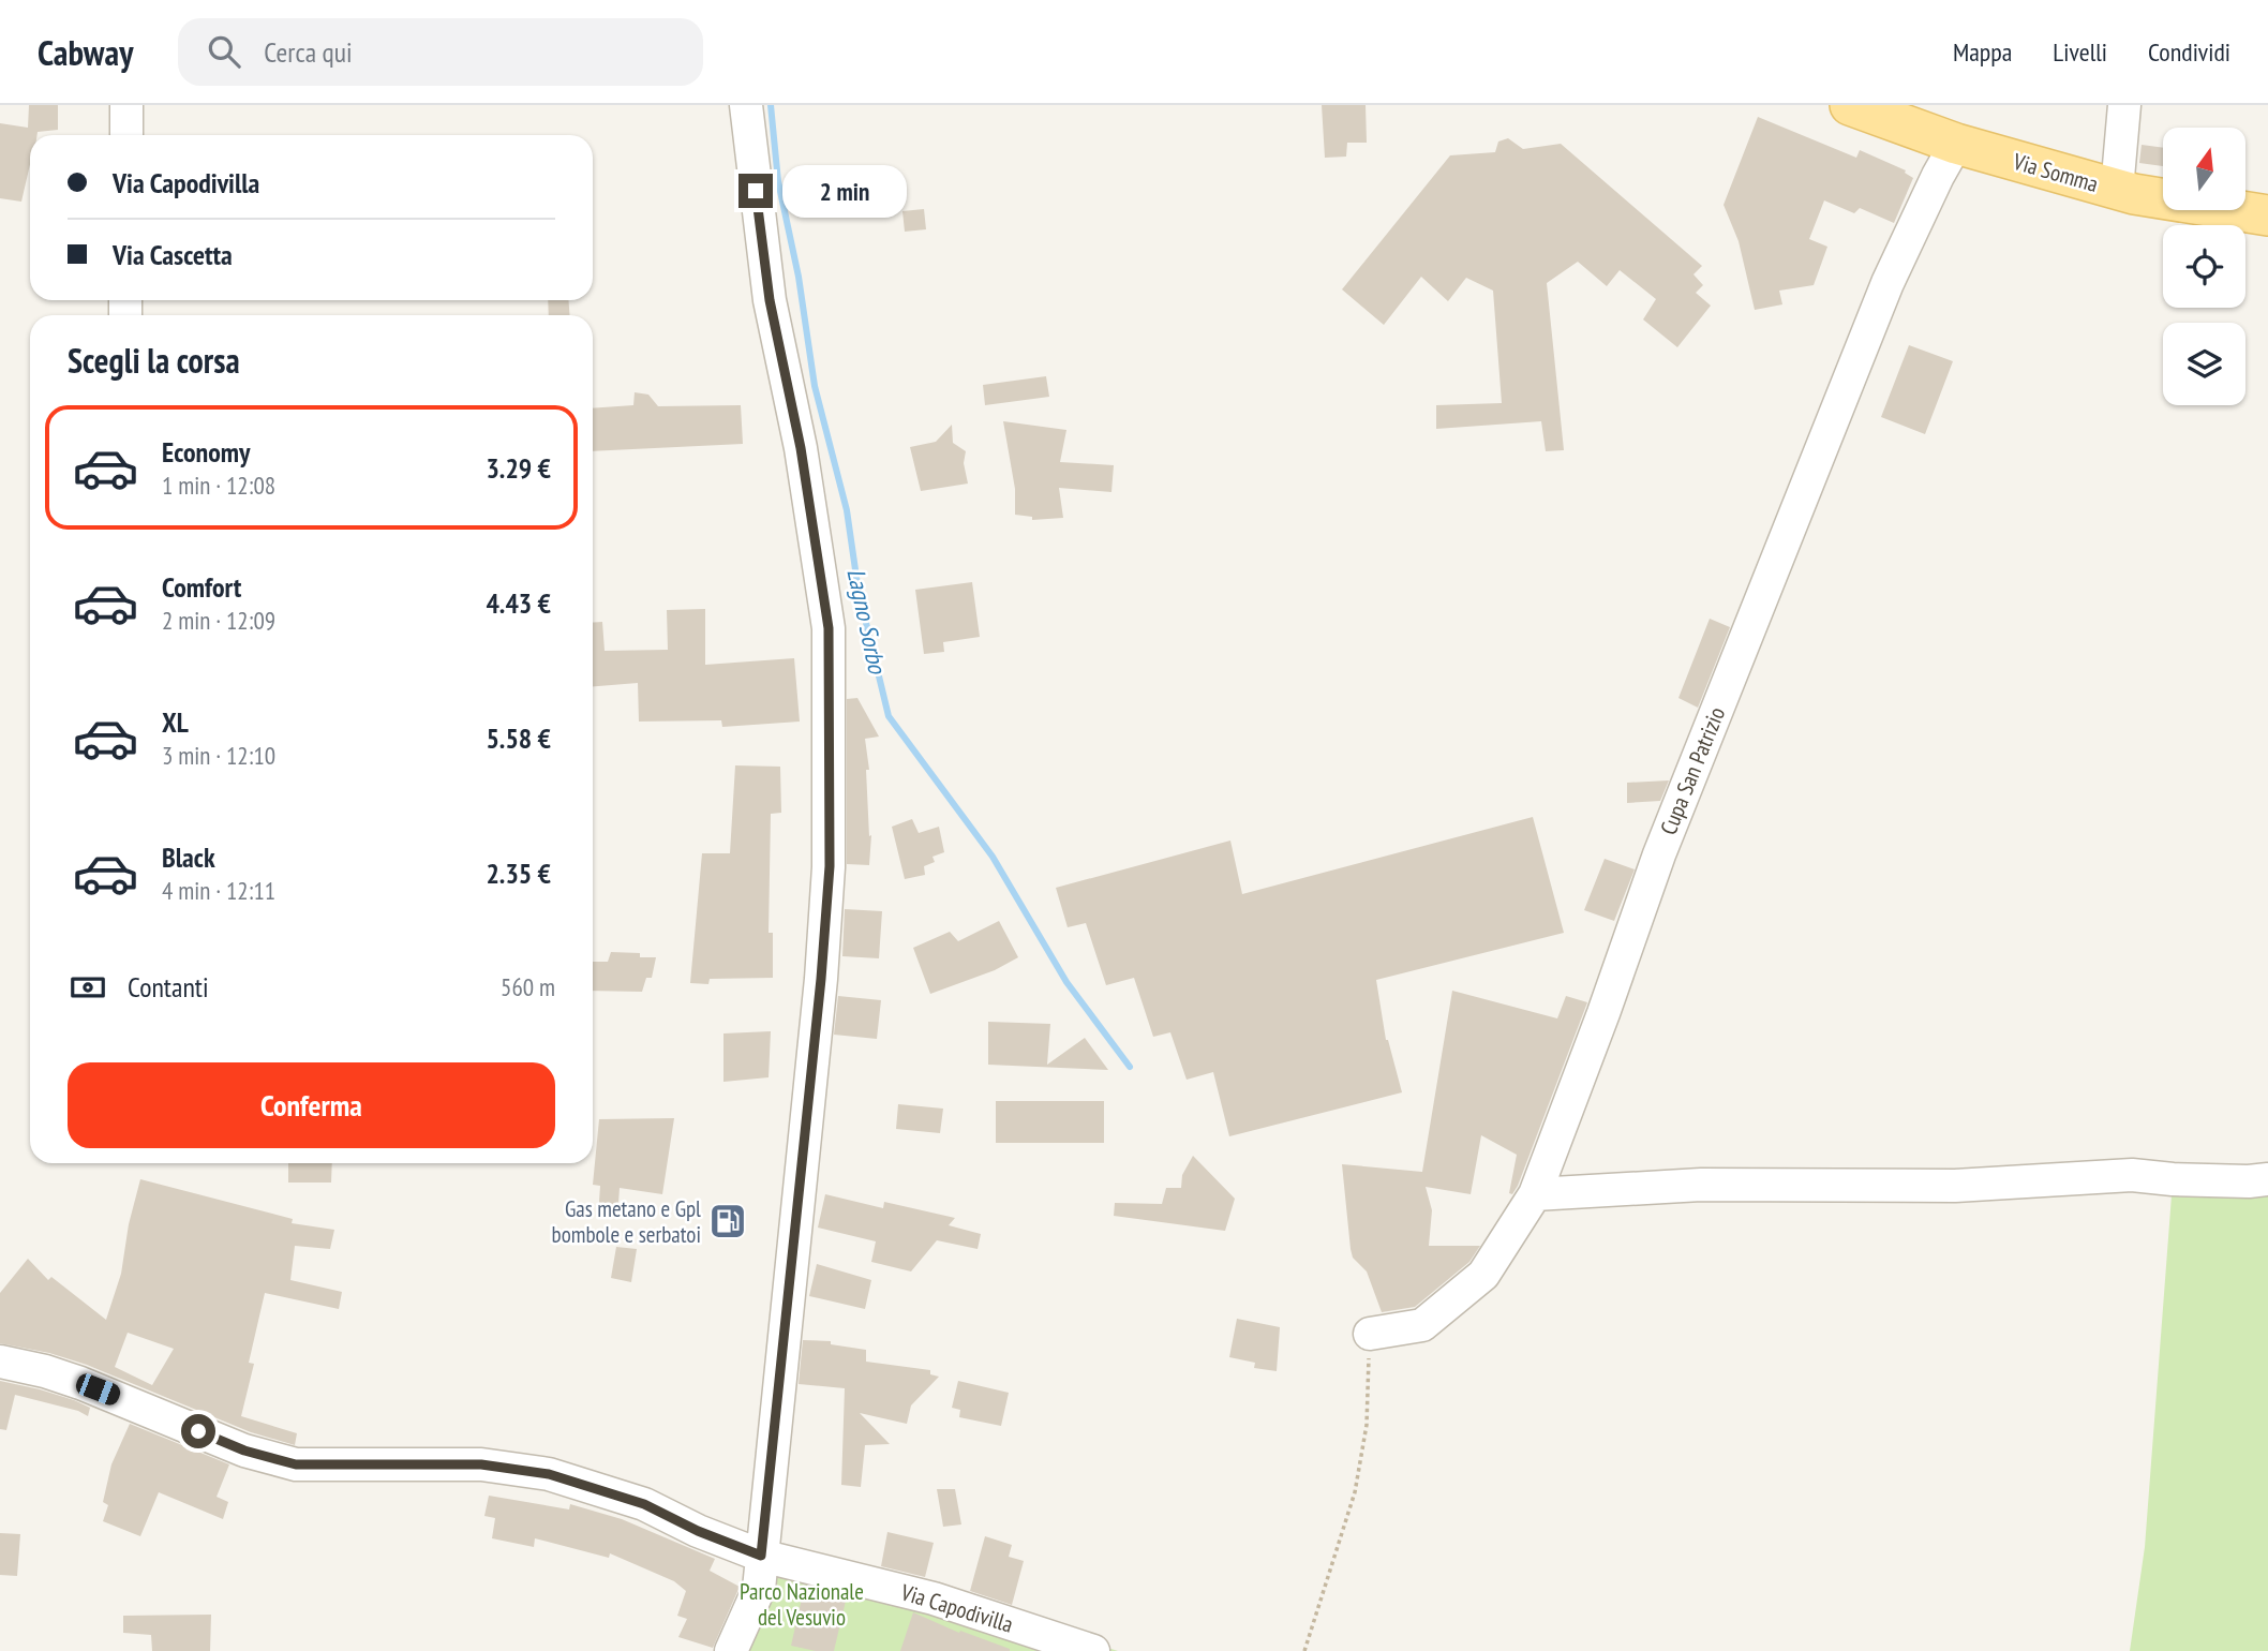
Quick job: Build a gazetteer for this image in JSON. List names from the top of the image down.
{
  "streets": {
    "main road": ["Via Somma"],
    "street": ["Cupa San Patrizio", "Via Capodivilla"]
  },
  "crossings": [
    ["Via Somma", "Cupa San Patrizio"]
  ],
  "water": ["Lagno Sorbo"],
  "parks": ["Parco Nazionale del Vesuvio"],
  "places": {
    "fuel station": ["Gas metano e Gpl bombole e serbatoi"]
  },
  "north": "top",
  "page": {
    "header": "Cabway",
    "search": "Cerca qui",
    "nav": ["Mappa", "Livelli", "Condividi"],
    "banner": ["Via Capodivilla", "Via Cascetta"],
    "bubble": "2 min",
    "heading": "Scegli la corsa",
    "list": [
      {
        "name": "Economy",
        "note": "1 min · 12:08",
        "value": "3.29 €"
      },
      {
        "name": "Comfort",
        "note": "2 min · 12:09",
        "value": "4.43 €"
      },
      {
        "name": "XL",
        "note": "3 min · 12:10",
        "value": "5.58 €"
      },
      {
        "name": "Black",
        "note": "4 min · 12:11",
        "value": "2.35 €"
      }
    ],
    "pay": ["Contanti", "560 m"],
    "buttons": "Conferma"
  }
}
